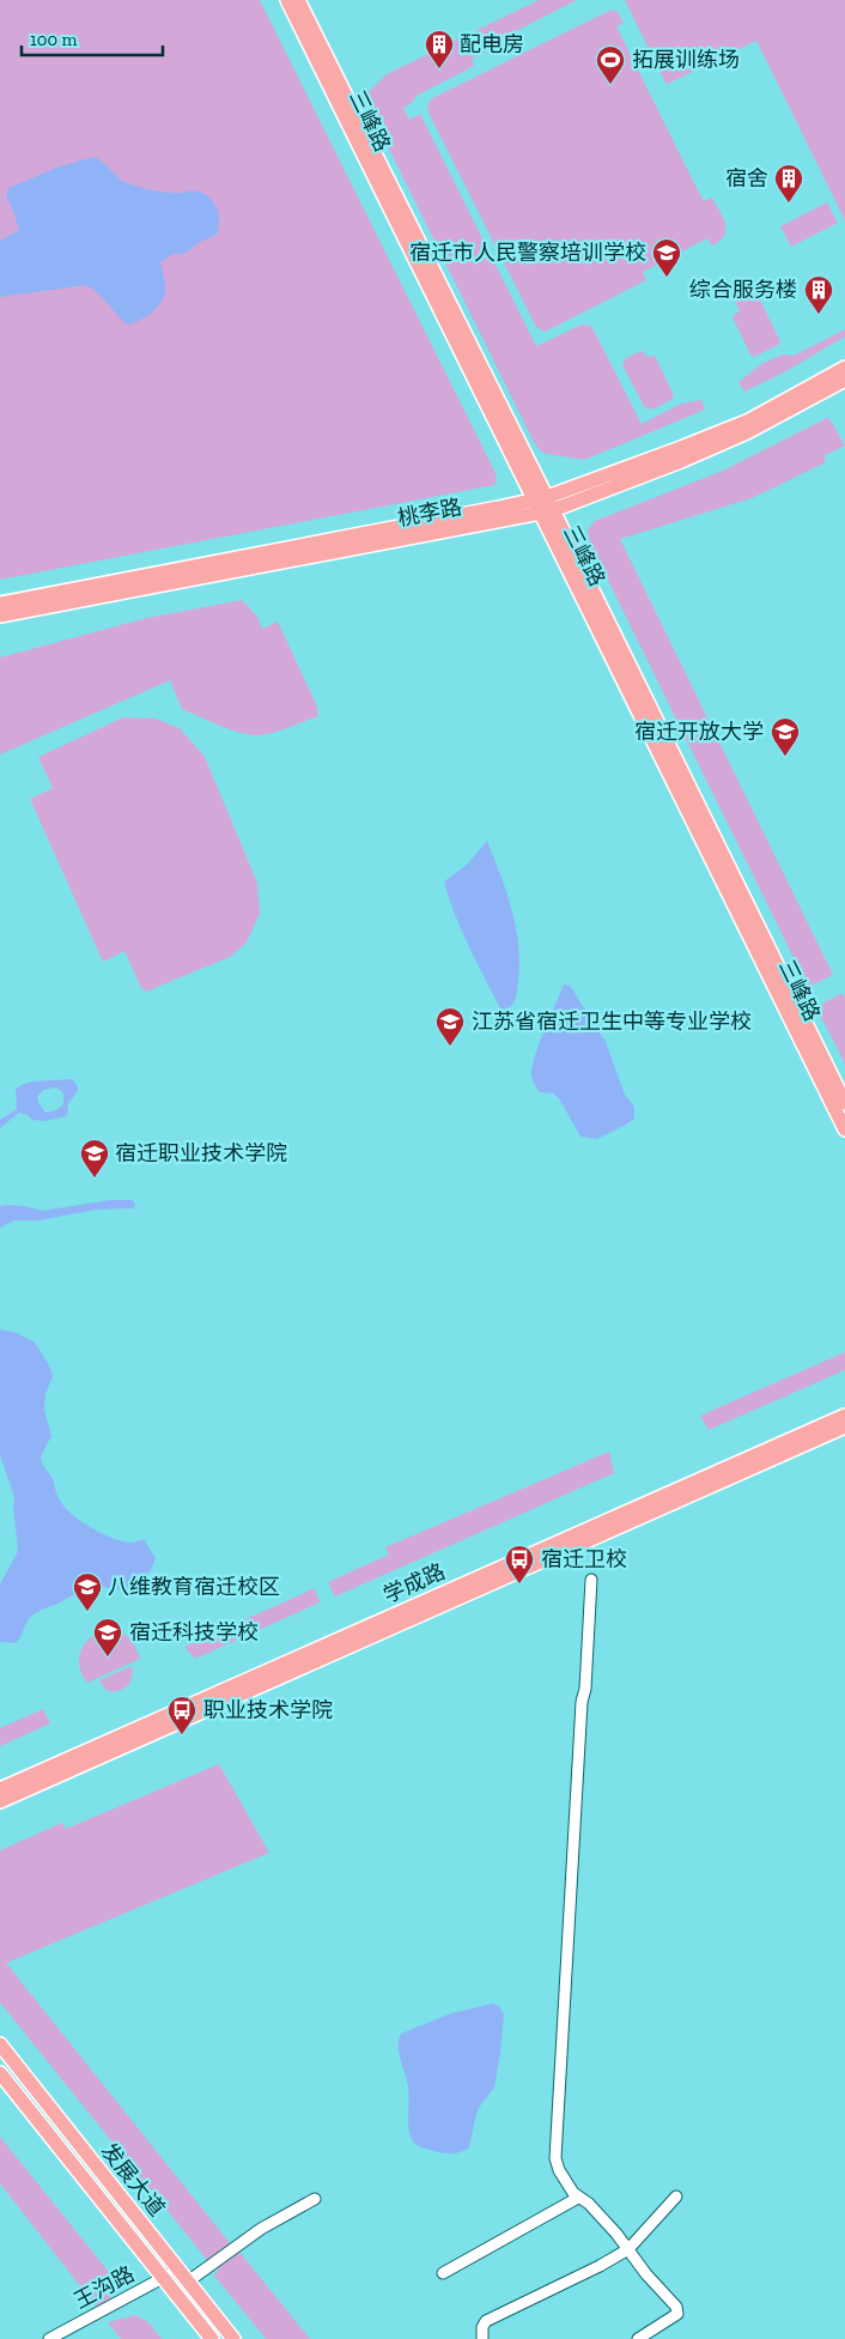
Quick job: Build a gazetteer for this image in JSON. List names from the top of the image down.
{
  "streets": {
    "main road": [
      "三峰路",
      "桃李路",
      "学成路",
      "发展大道"
    ],
    "street": ["王沟路"]
  },
  "crossings": [
    ["三峰路", "桃李路"],
    ["发展大道", "王沟路"]
  ],
  "places": {
    "building": ["配电房", "宿舍", "综合服务楼"],
    "sports": ["拓展训练场"],
    "school or university": [
      "宿迁市人民警察培训学校",
      "宿迁开放大学",
      "江苏省宿迁卫生中等专业学校",
      "宿迁职业技术学院",
      "八维教育宿迁校区",
      "宿迁科技学校"
    ],
    "bus stop": ["宿迁卫校", "职业技术学院"]
  },
  "scale_bar": "100 m"
}
